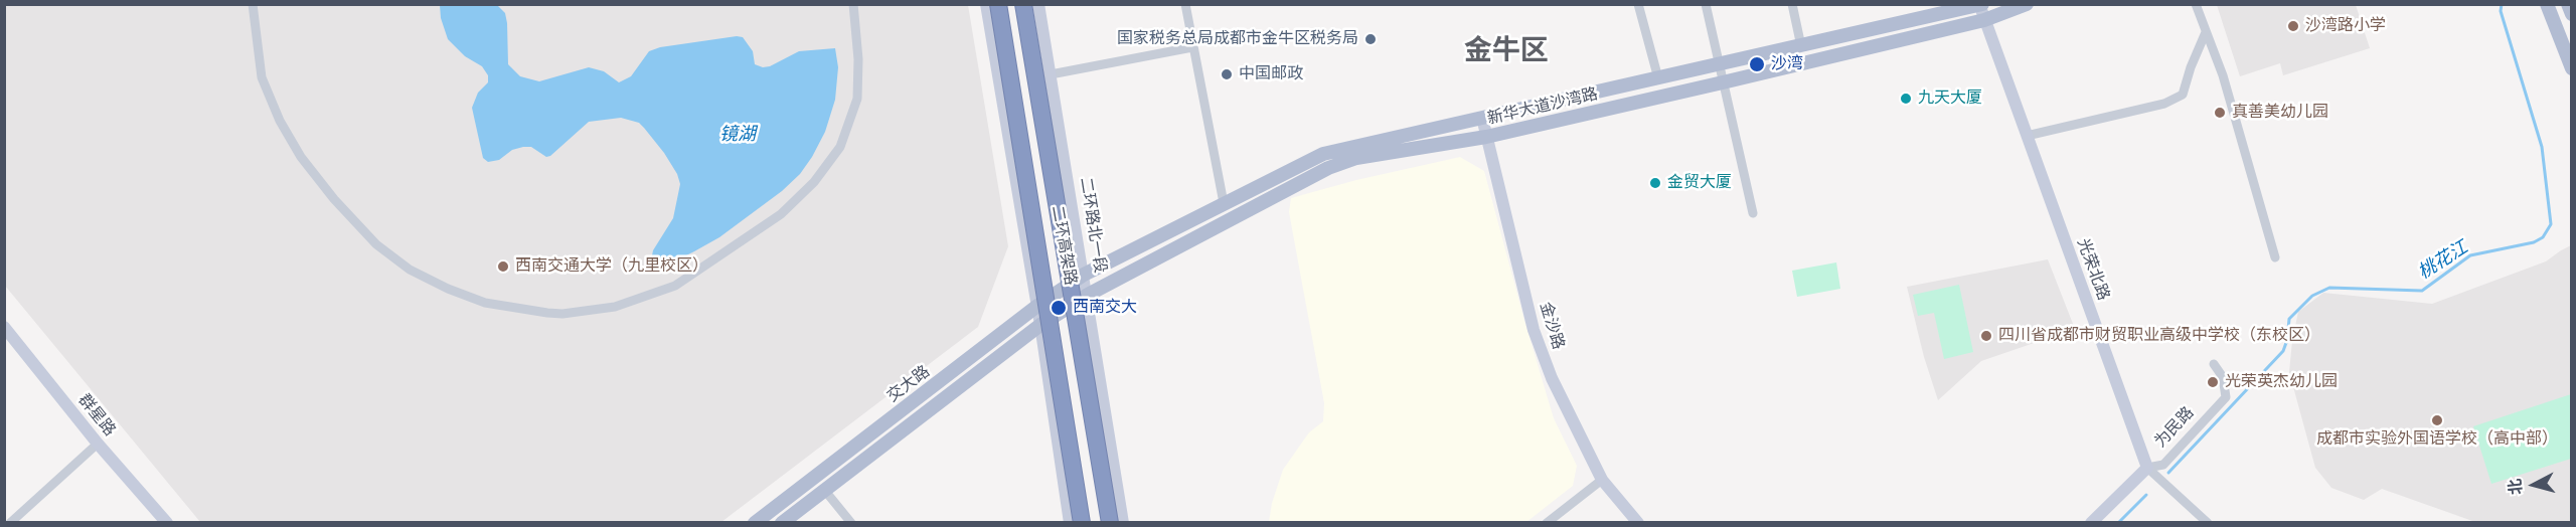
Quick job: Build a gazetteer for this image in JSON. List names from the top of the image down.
{
  "streets": {
    "highway": ["二环高架路"],
    "main road": ["新华大道沙湾路", "交大路"],
    "street": [
      "二环路北一段",
      "光荣北路",
      "金沙路",
      "群星路",
      "为民路"
    ]
  },
  "crossings": [
    ["新华大道沙湾路", "二环路北一段"],
    ["新华大道沙湾路", "光荣北路"],
    ["新华大道沙湾路", "金沙路"],
    ["新华大道沙湾路", "交大路"],
    ["二环路北一段", "交大路"],
    ["光荣北路", "为民路"]
  ],
  "districts": ["金牛区"],
  "water": ["镜湖", "桃花江"],
  "places": [
    "沙湾路小学",
    "国家税务总局成都市金牛区税务局",
    "沙湾",
    "中国邮政",
    "九天大厦",
    "真善美幼儿园",
    "金贸大厦",
    "西南交通大学（九里校区）",
    "西南交大",
    "四川省成都市财贸职业高级中学校（东校区）",
    "光荣英杰幼儿园",
    "成都市实验外国语学校（高中部）"
  ],
  "north": "left"
}
